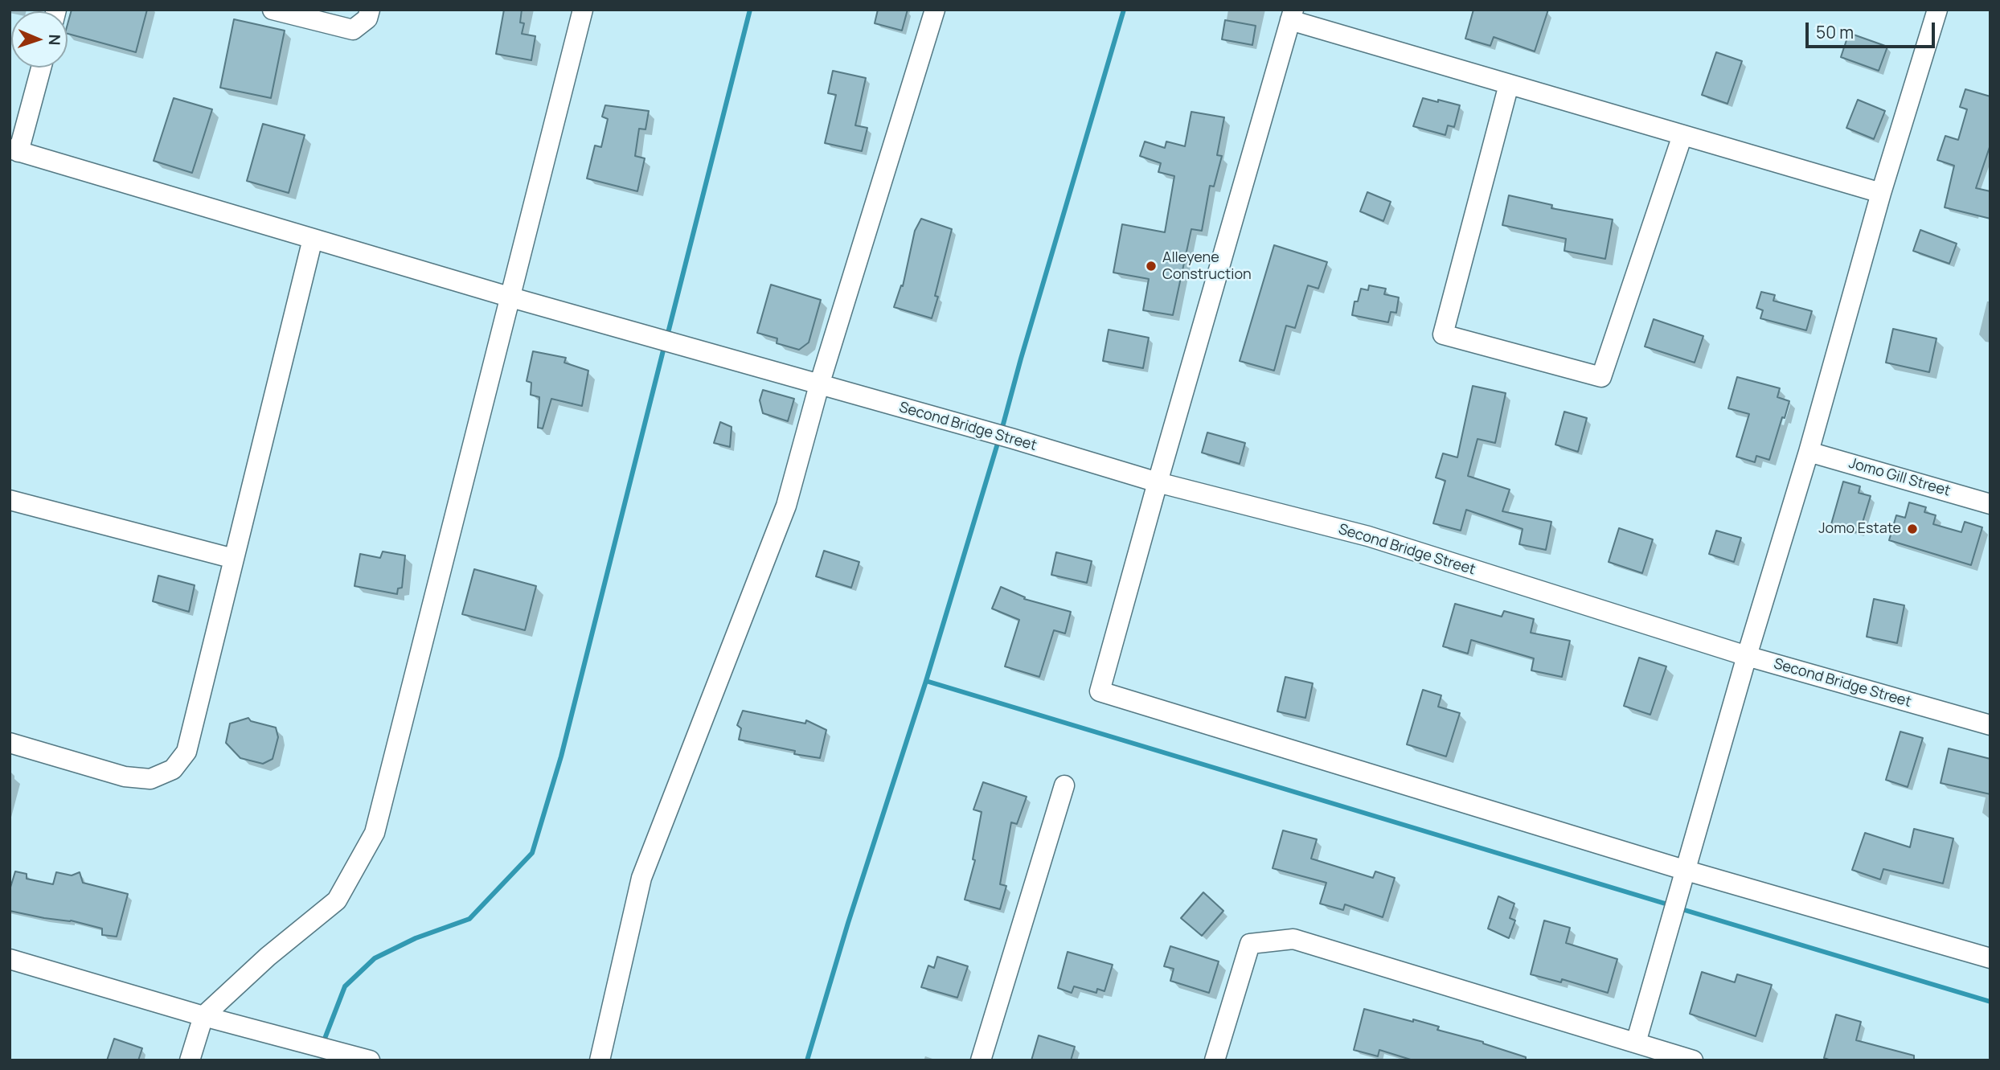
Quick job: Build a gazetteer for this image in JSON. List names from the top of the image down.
{
  "streets": {
    "street": ["Second Bridge Street", "Jomo Gill Street"]
  },
  "places": ["Alleyene Construction", "Jomo Estate"],
  "scale_bar": "50 m",
  "north": "right"
}
